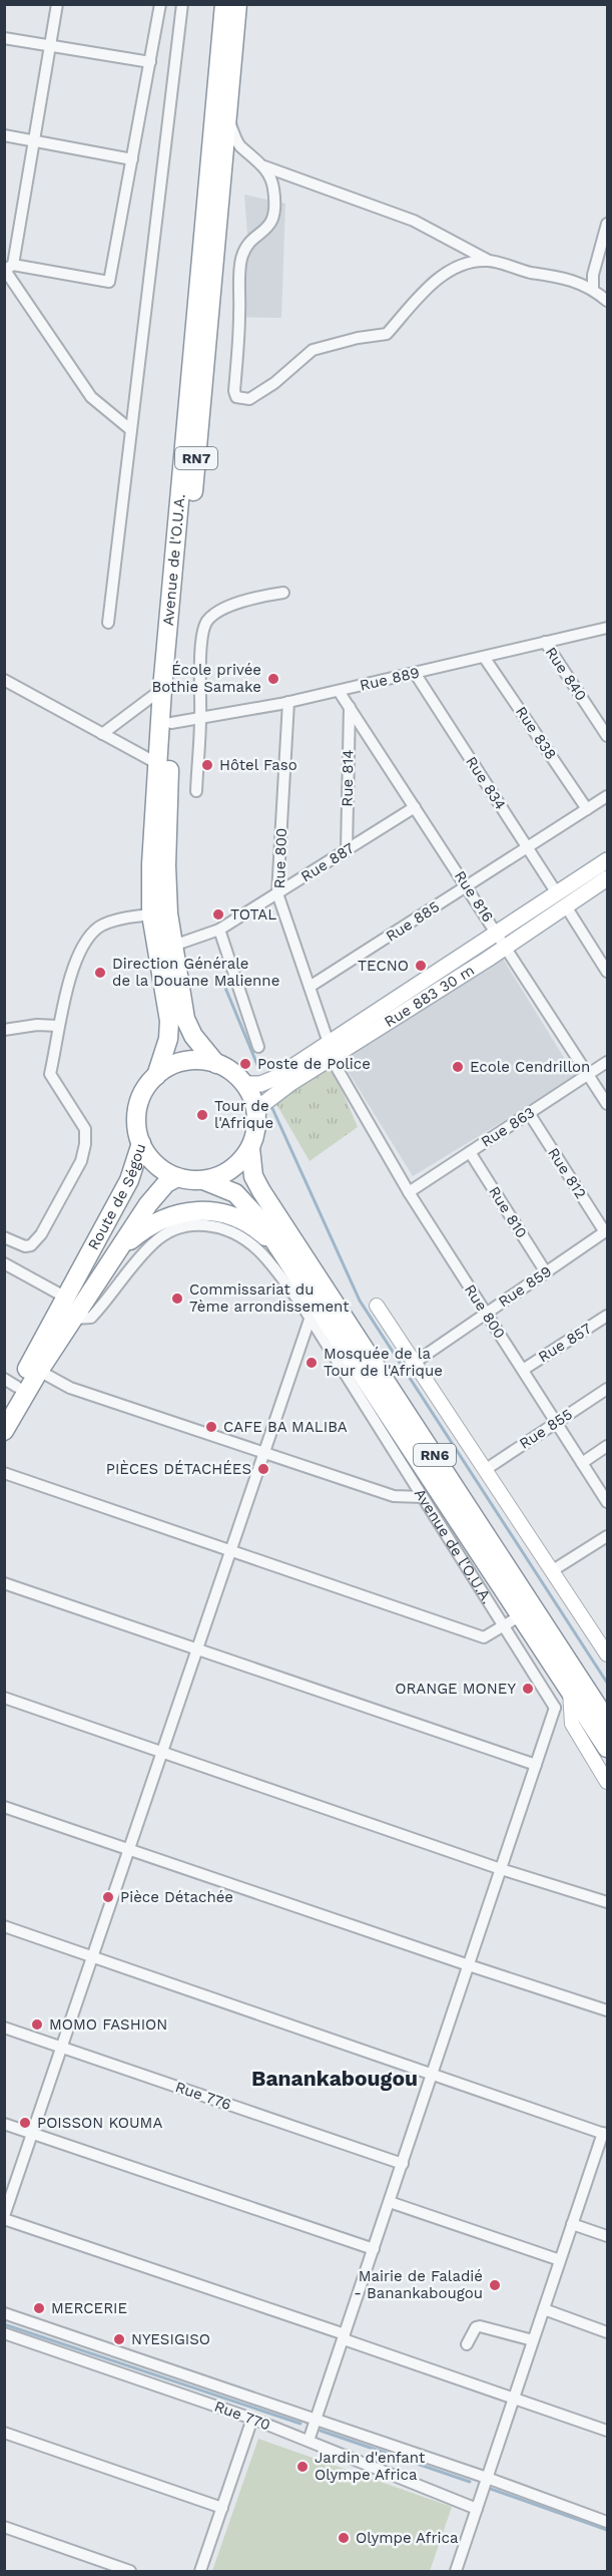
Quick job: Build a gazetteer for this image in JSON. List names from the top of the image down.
{
  "streets": {
    "highway": [
      "RN7",
      "Avenue de l'O.U.A.",
      "Route de Ségou",
      "RN6"
    ],
    "main road": ["Rue 883 30 m"],
    "street": [
      "Rue 840",
      "Rue 889",
      "Rue 838",
      "Rue 814",
      "Rue 834",
      "Rue 800",
      "Rue 887",
      "Rue 816",
      "Rue 885",
      "Rue 863",
      "Rue 812",
      "Rue 810",
      "Rue 859",
      "Rue 857",
      "Rue 855",
      "Rue 776",
      "Rue 770"
    ]
  },
  "crossings": [
    ["Avenue de l'O.U.A.", "Rue 889"],
    ["Avenue de l'O.U.A.", "Rue 887"],
    ["Avenue de l'O.U.A.", "Rue 883 30 m"],
    ["Avenue de l'O.U.A.", "Route de Ségou"],
    ["Avenue de l'O.U.A.", "RN6"],
    ["Rue 840", "Rue 889"],
    ["Rue 889", "Rue 838"],
    ["Rue 889", "Rue 834"],
    ["Rue 889", "Rue 800"],
    ["Rue 889", "Rue 816"],
    ["Rue 838", "Rue 885"],
    ["Rue 814", "Rue 887"],
    ["Rue 814", "Rue 816"],
    ["Rue 834", "Rue 885"],
    ["Rue 800", "Rue 887"],
    ["Rue 800", "Rue 885"],
    ["Rue 800", "Rue 883 30 m"],
    ["Rue 800", "Rue 863"],
    ["Rue 800", "Rue 859"],
    ["Rue 800", "Rue 857"],
    ["Rue 800", "Rue 855"],
    ["Rue 887", "Rue 816"],
    ["Rue 816", "Rue 885"],
    ["Rue 816", "Rue 883 30 m"],
    ["Rue 816", "Rue 863"],
    ["Rue 883 30 m", "Route de Ségou"],
    ["Rue 883 30 m", "RN6"],
    ["Rue 863", "Rue 812"],
    ["Rue 863", "Rue 810"],
    ["Rue 812", "Rue 859"],
    ["Route de Ségou", "RN6"],
    ["Rue 810", "Rue 859"]
  ],
  "districts": ["Banankabougou"],
  "places": [
    "École privée Bothie Samake",
    "Hôtel Faso",
    "TOTAL",
    "TECNO",
    "Direction Générale de la Douane Malienne",
    "Poste de Police",
    "Ecole Cendrillon",
    "Tour de l'Afrique",
    "Commissariat du 7ème arrondissement",
    "Mosquée de la Tour de l'Afrique",
    "CAFE BA MALIBA",
    "PIÈCES DÉTACHÉES",
    "ORANGE MONEY",
    "Pièce Détachée",
    "MOMO FASHION",
    "POISSON KOUMA",
    "Mairie de Faladié - Banankabougou",
    "MERCERIE",
    "NYESIGISO",
    "Jardin d'enfant Olympe Africa",
    "Olympe Africa"
  ]
}
